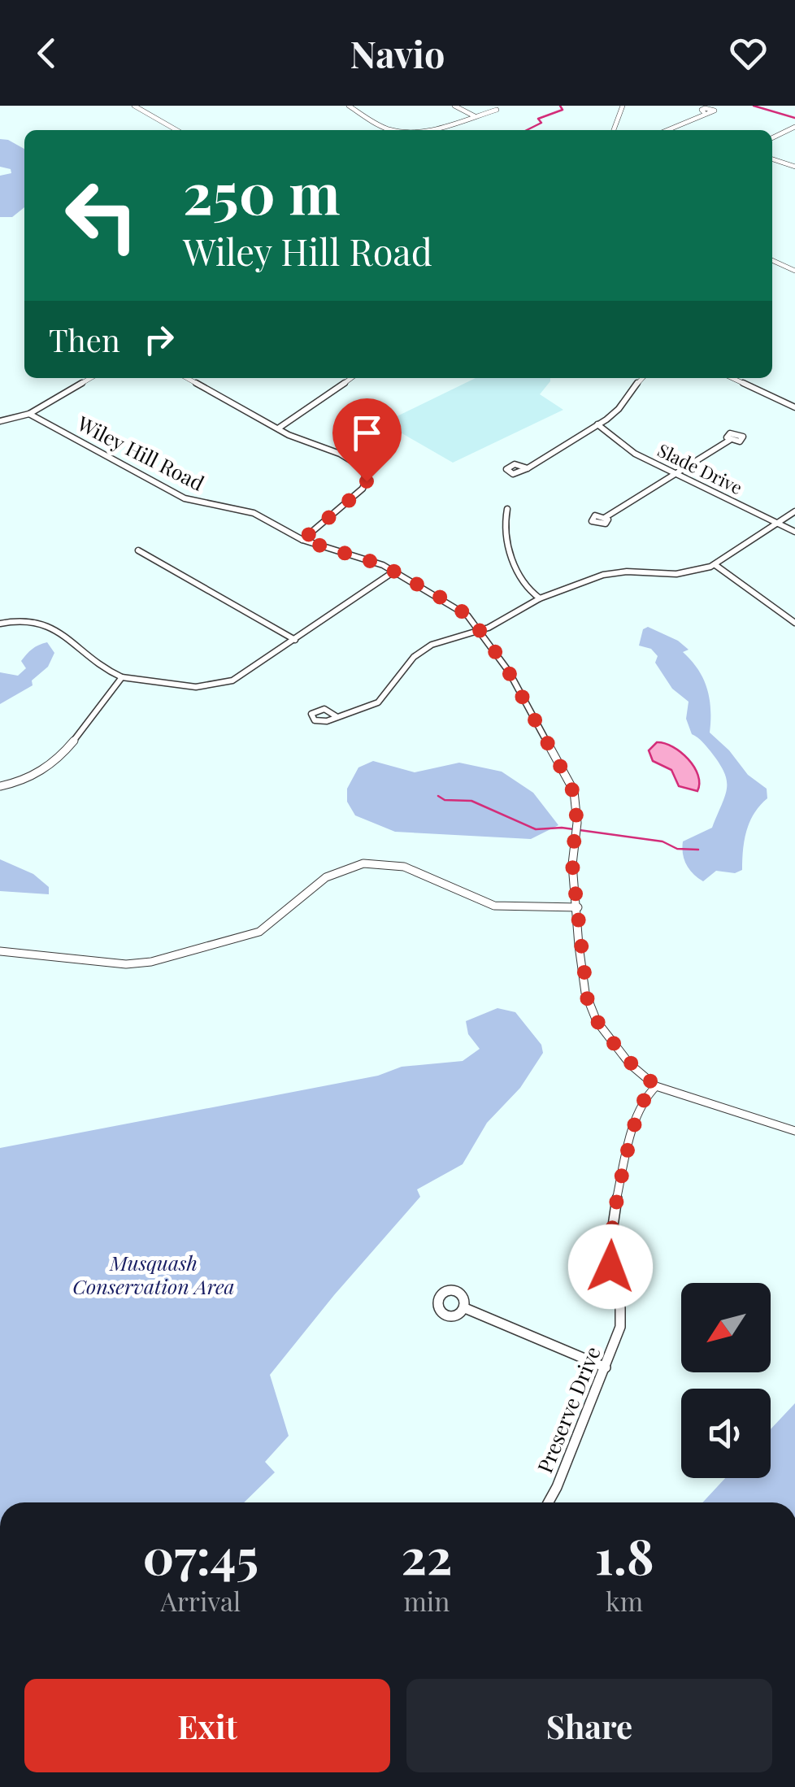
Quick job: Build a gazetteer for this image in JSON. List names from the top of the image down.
{
  "streets": {
    "street": ["Wiley Hill Road", "Slade Drive", "Preserve Drive"]
  },
  "crossings": [
    ["Wiley Hill Road", "Preserve Drive"]
  ],
  "parks": ["Musquash Conservation Area"],
  "north": "bottom left",
  "page": {
    "header": "Navio",
    "turn": ["250 m", "Wiley Hill Road"],
    "then": "Then",
    "eta": [
      "07:45",
      "Arrival",
      "22",
      "min",
      "1.8",
      "km"
    ],
    "buttons": ["Exit", "Share"]
  }
}
